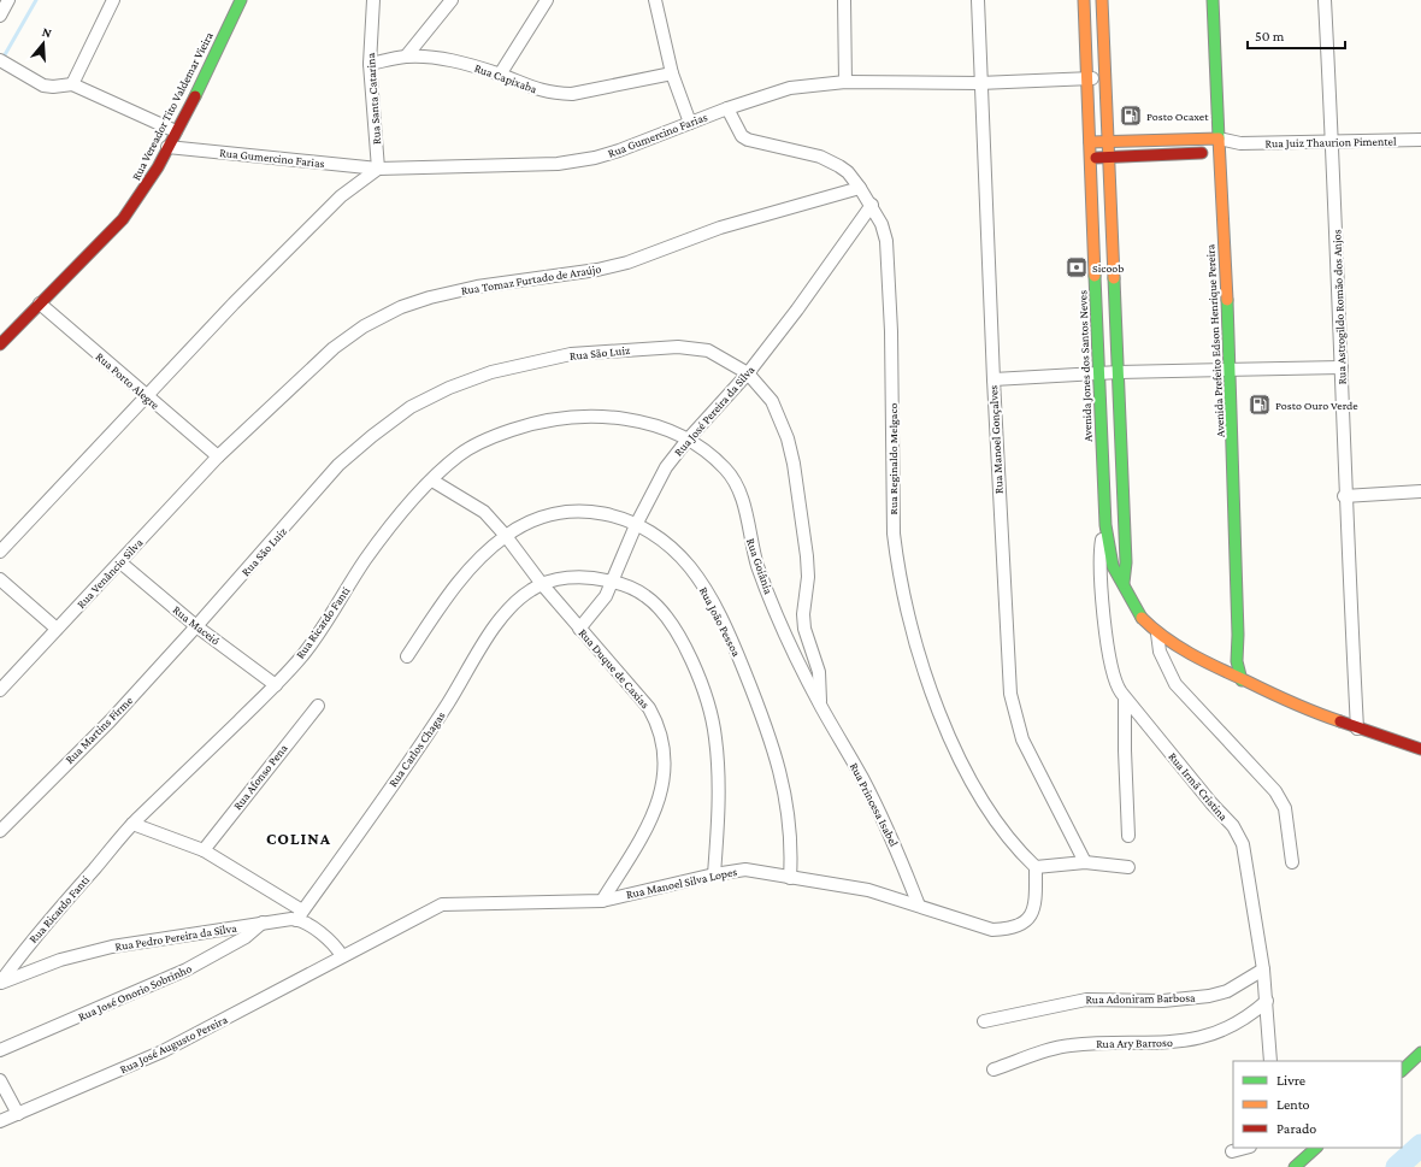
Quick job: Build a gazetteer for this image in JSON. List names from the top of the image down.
{
  "streets": {
    "main road": [
      "Rua Vereador Tito Valdemar Vieira",
      "Rua Juiz Thaurion Pimentel",
      "Avenida Prefeito Edson Henrique Pereira",
      "Avenida Jones dos Santos Neves"
    ],
    "street": [
      "Rua Capixaba",
      "Rua Santa Catarina",
      "Rua Gumercino Farias",
      "Rua Tomaz Furtado de Araújo",
      "Rua Astrogildo Romão dos Anjos",
      "Rua São Luiz",
      "Rua Porto Alegre",
      "Rua José Pereira da Silva",
      "Rua Manoel Gonçalves",
      "Rua Reginaldo Melgaco",
      "Rua Goiânia",
      "Rua Venâncio Silva",
      "Rua João Pessoa",
      "Rua Ricardo Fanti",
      "Rua Maceió",
      "Rua Duque de Caxias",
      "Rua Martins Firme",
      "Rua Carlos Chagas",
      "Rua Afonso Pena",
      "Rua Irmã Cristina",
      "Rua Princesa Isabel",
      "Rua Manoel Silva Lopes",
      "Rua Pedro Pereira da Silva",
      "Rua José Onorio Sobrinho",
      "Rua Adoniram Barbosa",
      "Rua Ary Barroso",
      "Rua José Augusto Pereira"
    ]
  },
  "crossings": [
    ["Rua Capixaba", "Rua Santa Catarina"],
    ["Rua Santa Catarina", "Rua Gumercino Farias"],
    ["Rua Vereador Tito Valdemar Vieira", "Rua Gumercino Farias"],
    ["Rua Vereador Tito Valdemar Vieira", "Rua Porto Alegre"],
    ["Rua Gumercino Farias", "Avenida Jones dos Santos Neves"],
    ["Rua Gumercino Farias", "Rua Manoel Gonçalves"],
    ["Rua Gumercino Farias", "Rua Reginaldo Melgaco"],
    ["Rua Juiz Thaurion Pimentel", "Rua Astrogildo Romão dos Anjos"],
    ["Rua Juiz Thaurion Pimentel", "Avenida Prefeito Edson Henrique Pereira"],
    ["Rua Juiz Thaurion Pimentel", "Avenida Jones dos Santos Neves"],
    ["Rua Tomaz Furtado de Araújo", "Rua Porto Alegre"],
    ["Rua Tomaz Furtado de Araújo", "Rua Reginaldo Melgaco"],
    ["Rua Tomaz Furtado de Araújo", "Rua Venâncio Silva"],
    ["Avenida Prefeito Edson Henrique Pereira", "Avenida Jones dos Santos Neves"],
    ["Rua São Luiz", "Rua José Pereira da Silva"],
    ["Rua São Luiz", "Rua Goiânia"],
    ["Rua São Luiz", "Rua Maceió"],
    ["Rua São Luiz", "Rua Martins Firme"],
    ["Rua São Luiz", "Rua Princesa Isabel"],
    ["Avenida Jones dos Santos Neves", "Rua Irmã Cristina"],
    ["Rua Porto Alegre", "Rua Venâncio Silva"],
    ["Rua José Pereira da Silva", "Rua Reginaldo Melgaco"],
    ["Rua José Pereira da Silva", "Rua Goiânia"],
    ["Rua José Pereira da Silva", "Rua João Pessoa"],
    ["Rua José Pereira da Silva", "Rua Ricardo Fanti"],
    ["Rua José Pereira da Silva", "Rua Duque de Caxias"],
    ["Rua Reginaldo Melgaco", "Rua Manoel Silva Lopes"],
    ["Rua Goiânia", "Rua Ricardo Fanti"],
    ["Rua Goiânia", "Rua Princesa Isabel"],
    ["Rua Venâncio Silva", "Rua Maceió"],
    ["Rua João Pessoa", "Rua Duque de Caxias"],
    ["Rua João Pessoa", "Rua Manoel Silva Lopes"],
    ["Rua Ricardo Fanti", "Rua Maceió"],
    ["Rua Ricardo Fanti", "Rua Duque de Caxias"],
    ["Rua Ricardo Fanti", "Rua Pedro Pereira da Silva"],
    ["Rua Maceió", "Rua Martins Firme"],
    ["Rua Duque de Caxias", "Rua Carlos Chagas"],
    ["Rua Duque de Caxias", "Rua Manoel Silva Lopes"],
    ["Rua Carlos Chagas", "Rua Pedro Pereira da Silva"],
    ["Rua Irmã Cristina", "Rua Adoniram Barbosa"],
    ["Rua Irmã Cristina", "Rua Ary Barroso"],
    ["Rua Princesa Isabel", "Rua Manoel Silva Lopes"],
    ["Rua Manoel Silva Lopes", "Rua José Augusto Pereira"],
    ["Rua Pedro Pereira da Silva", "Rua José Onorio Sobrinho"]
  ],
  "districts": ["COLINA"],
  "places": {
    "fuel station": ["Posto Ocaxet", "Posto Ouro Verde"],
    "bank": ["Sicoob"]
  },
  "legend": ["Livre", "Lento", "Parado"],
  "scale_bar": "50 m",
  "north": "top"
}
